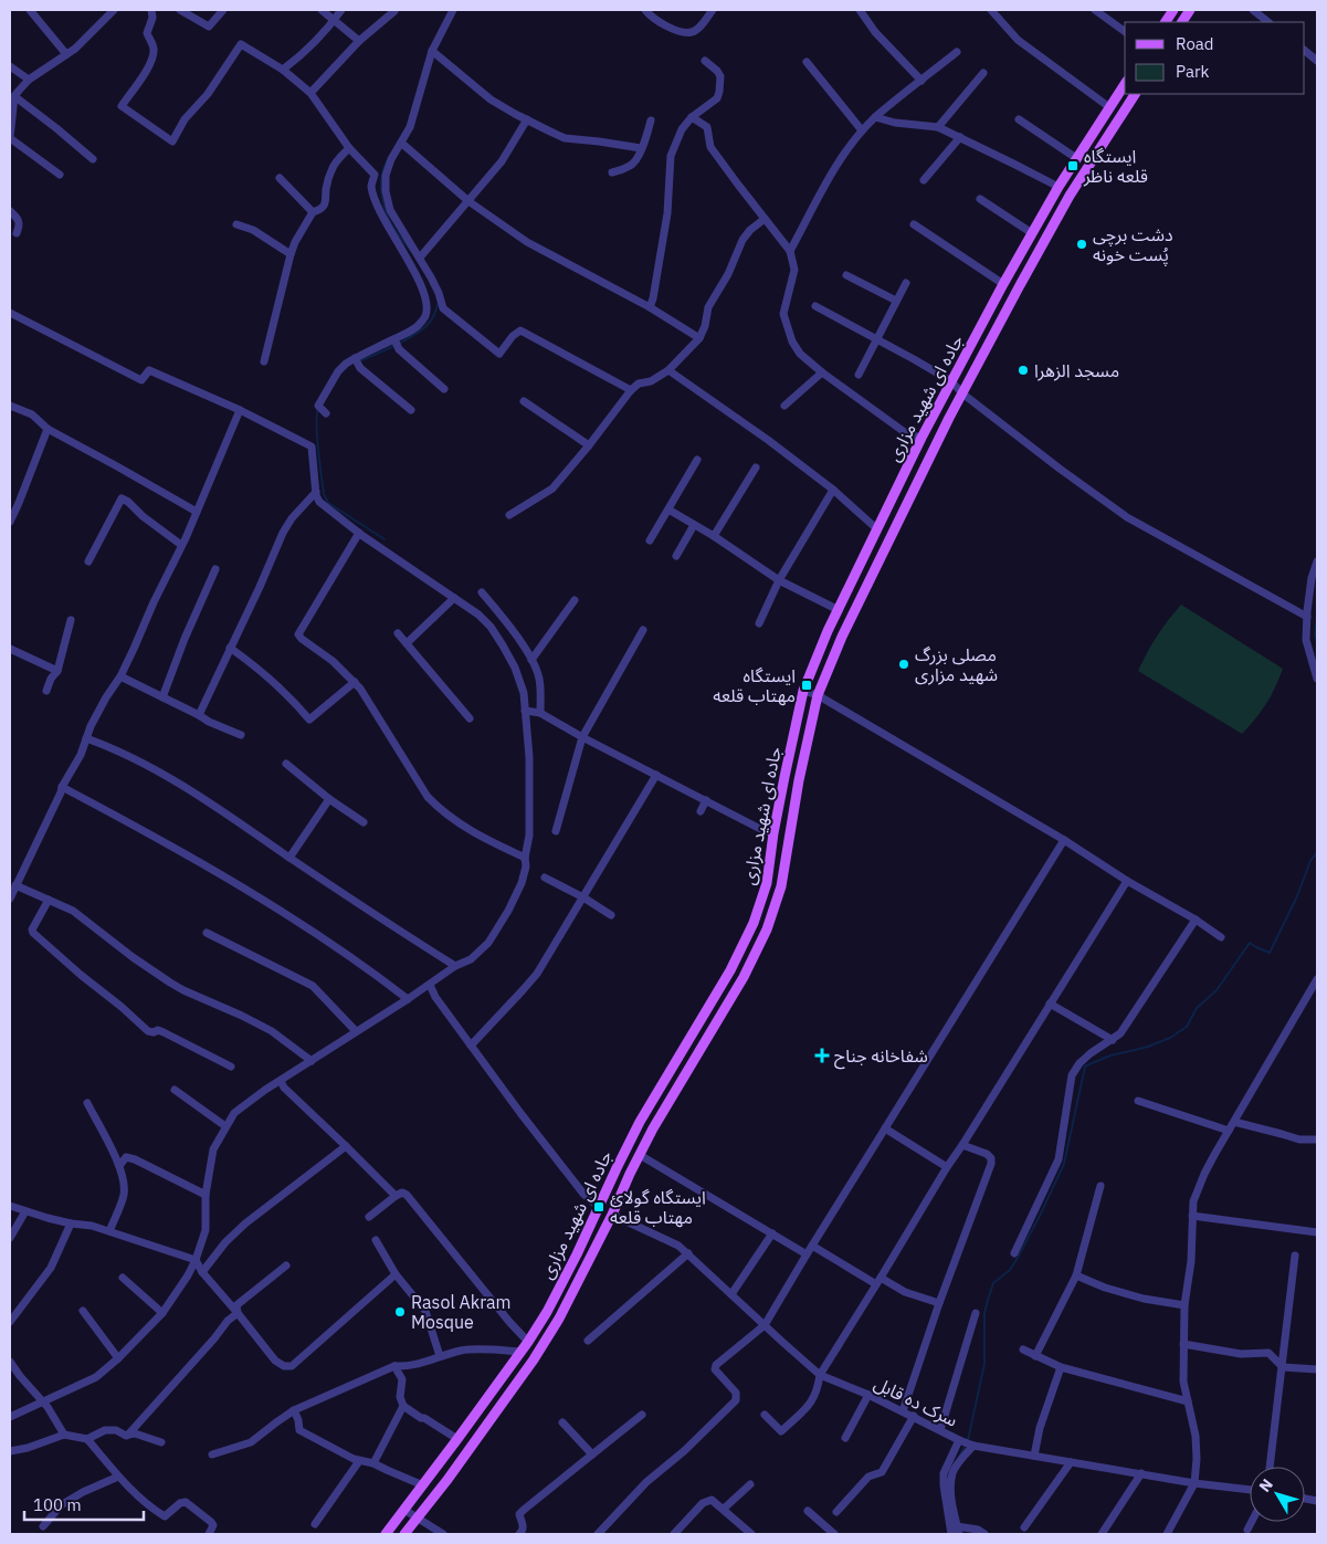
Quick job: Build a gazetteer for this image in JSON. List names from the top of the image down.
{
  "streets": {
    "main road": ["جاده ای شهید مزاری"],
    "street": ["سرک ده قابل"]
  },
  "crossings": [
    ["جاده ای شهید مزاری", "سرک ده قابل"]
  ],
  "places": {
    "transit": ["ایستگاه قلعه ناظر", "ایستگاه مهتاب قلعه", "ایستگاه گولائ مهتاب قلعه"],
    "other": [
      "دشت برچی پُست خونه",
      "مسجد الزهرا",
      "مصلی بزرگ شهید مزاری",
      "Rasol Akram Mosque"
    ],
    "health": ["شفاخانه جناح"]
  },
  "legend": ["Road", "Park"],
  "scale_bar": "100 m",
  "north": "top left"
}
